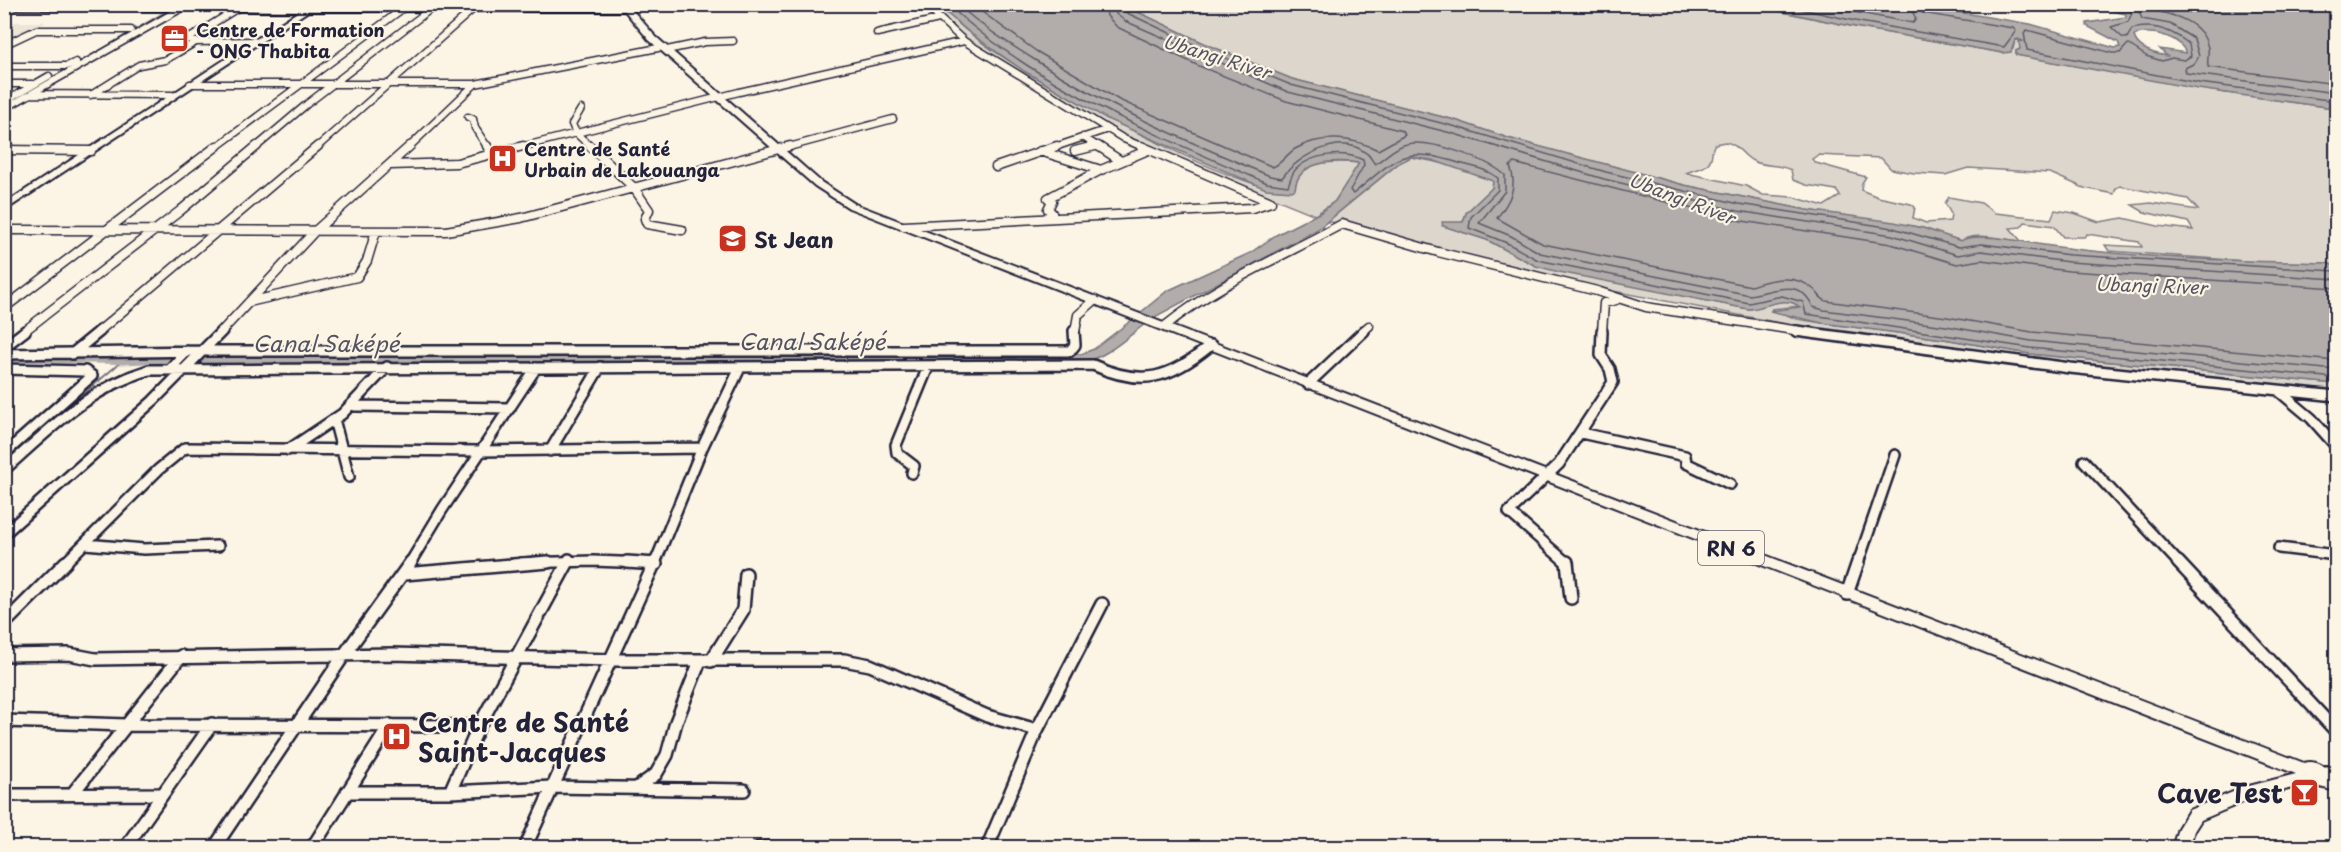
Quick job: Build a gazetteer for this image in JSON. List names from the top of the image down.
{
  "streets": {
    "main road": ["RN 6"]
  },
  "water": ["Ubangi River", "Canal Saképé"],
  "places": {
    "office": ["Centre de Formation - ONG Thabita"],
    "hospital": ["Centre de Santé Urbain de Lakouanga", "Centre de Santé Saint-Jacques"],
    "school or university": ["St Jean"],
    "bar": ["Cave Test"]
  }
}
